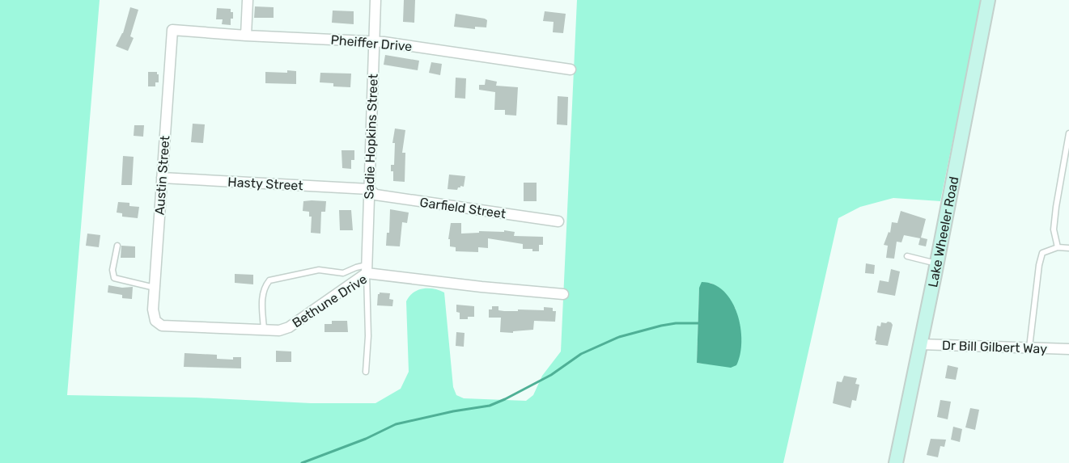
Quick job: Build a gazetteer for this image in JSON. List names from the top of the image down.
{
  "streets": {
    "street": [
      "Pheiffer Drive",
      "Sadie Hopkins Street",
      "Austin Street",
      "Hasty Street",
      "Garfield Street",
      "Lake Wheeler Road",
      "Bethune Drive",
      "Dr Bill Gilbert Way"
    ]
  },
  "crossings": [
    ["Pheiffer Drive", "Sadie Hopkins Street"],
    ["Pheiffer Drive", "Austin Street"],
    ["Sadie Hopkins Street", "Hasty Street"],
    ["Sadie Hopkins Street", "Garfield Street"],
    ["Sadie Hopkins Street", "Bethune Drive"],
    ["Austin Street", "Hasty Street"],
    ["Austin Street", "Bethune Drive"],
    ["Hasty Street", "Garfield Street"],
    ["Lake Wheeler Road", "Dr Bill Gilbert Way"]
  ]
}
